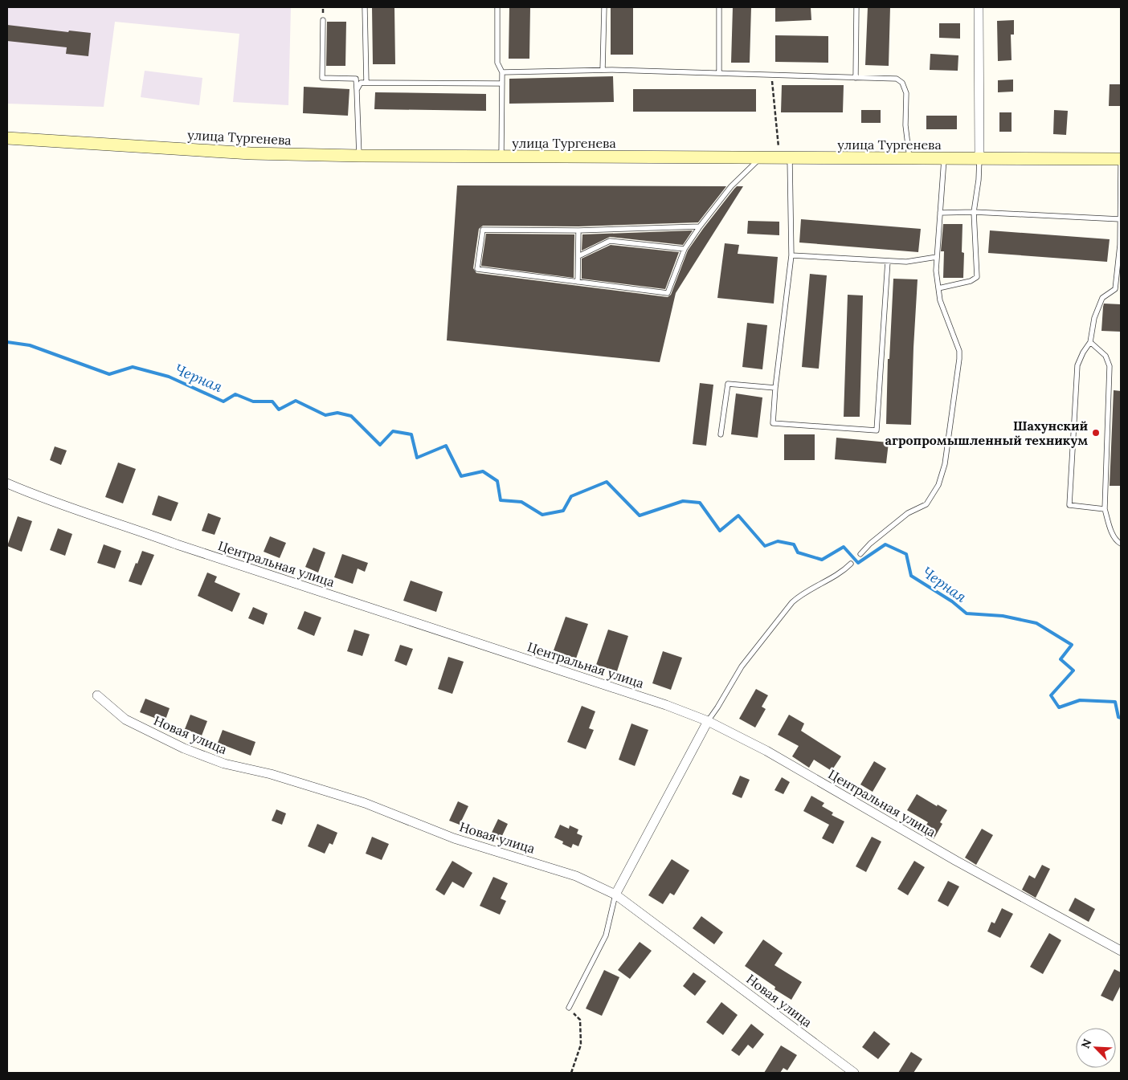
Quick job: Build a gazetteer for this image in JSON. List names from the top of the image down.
{
  "streets": {
    "street": ["улица Тургенева", "Центральная улица", "Новая улица"]
  },
  "water": ["Черная"],
  "places": ["Шахунский агропромышленный техникум"],
  "north": "top left"
}
